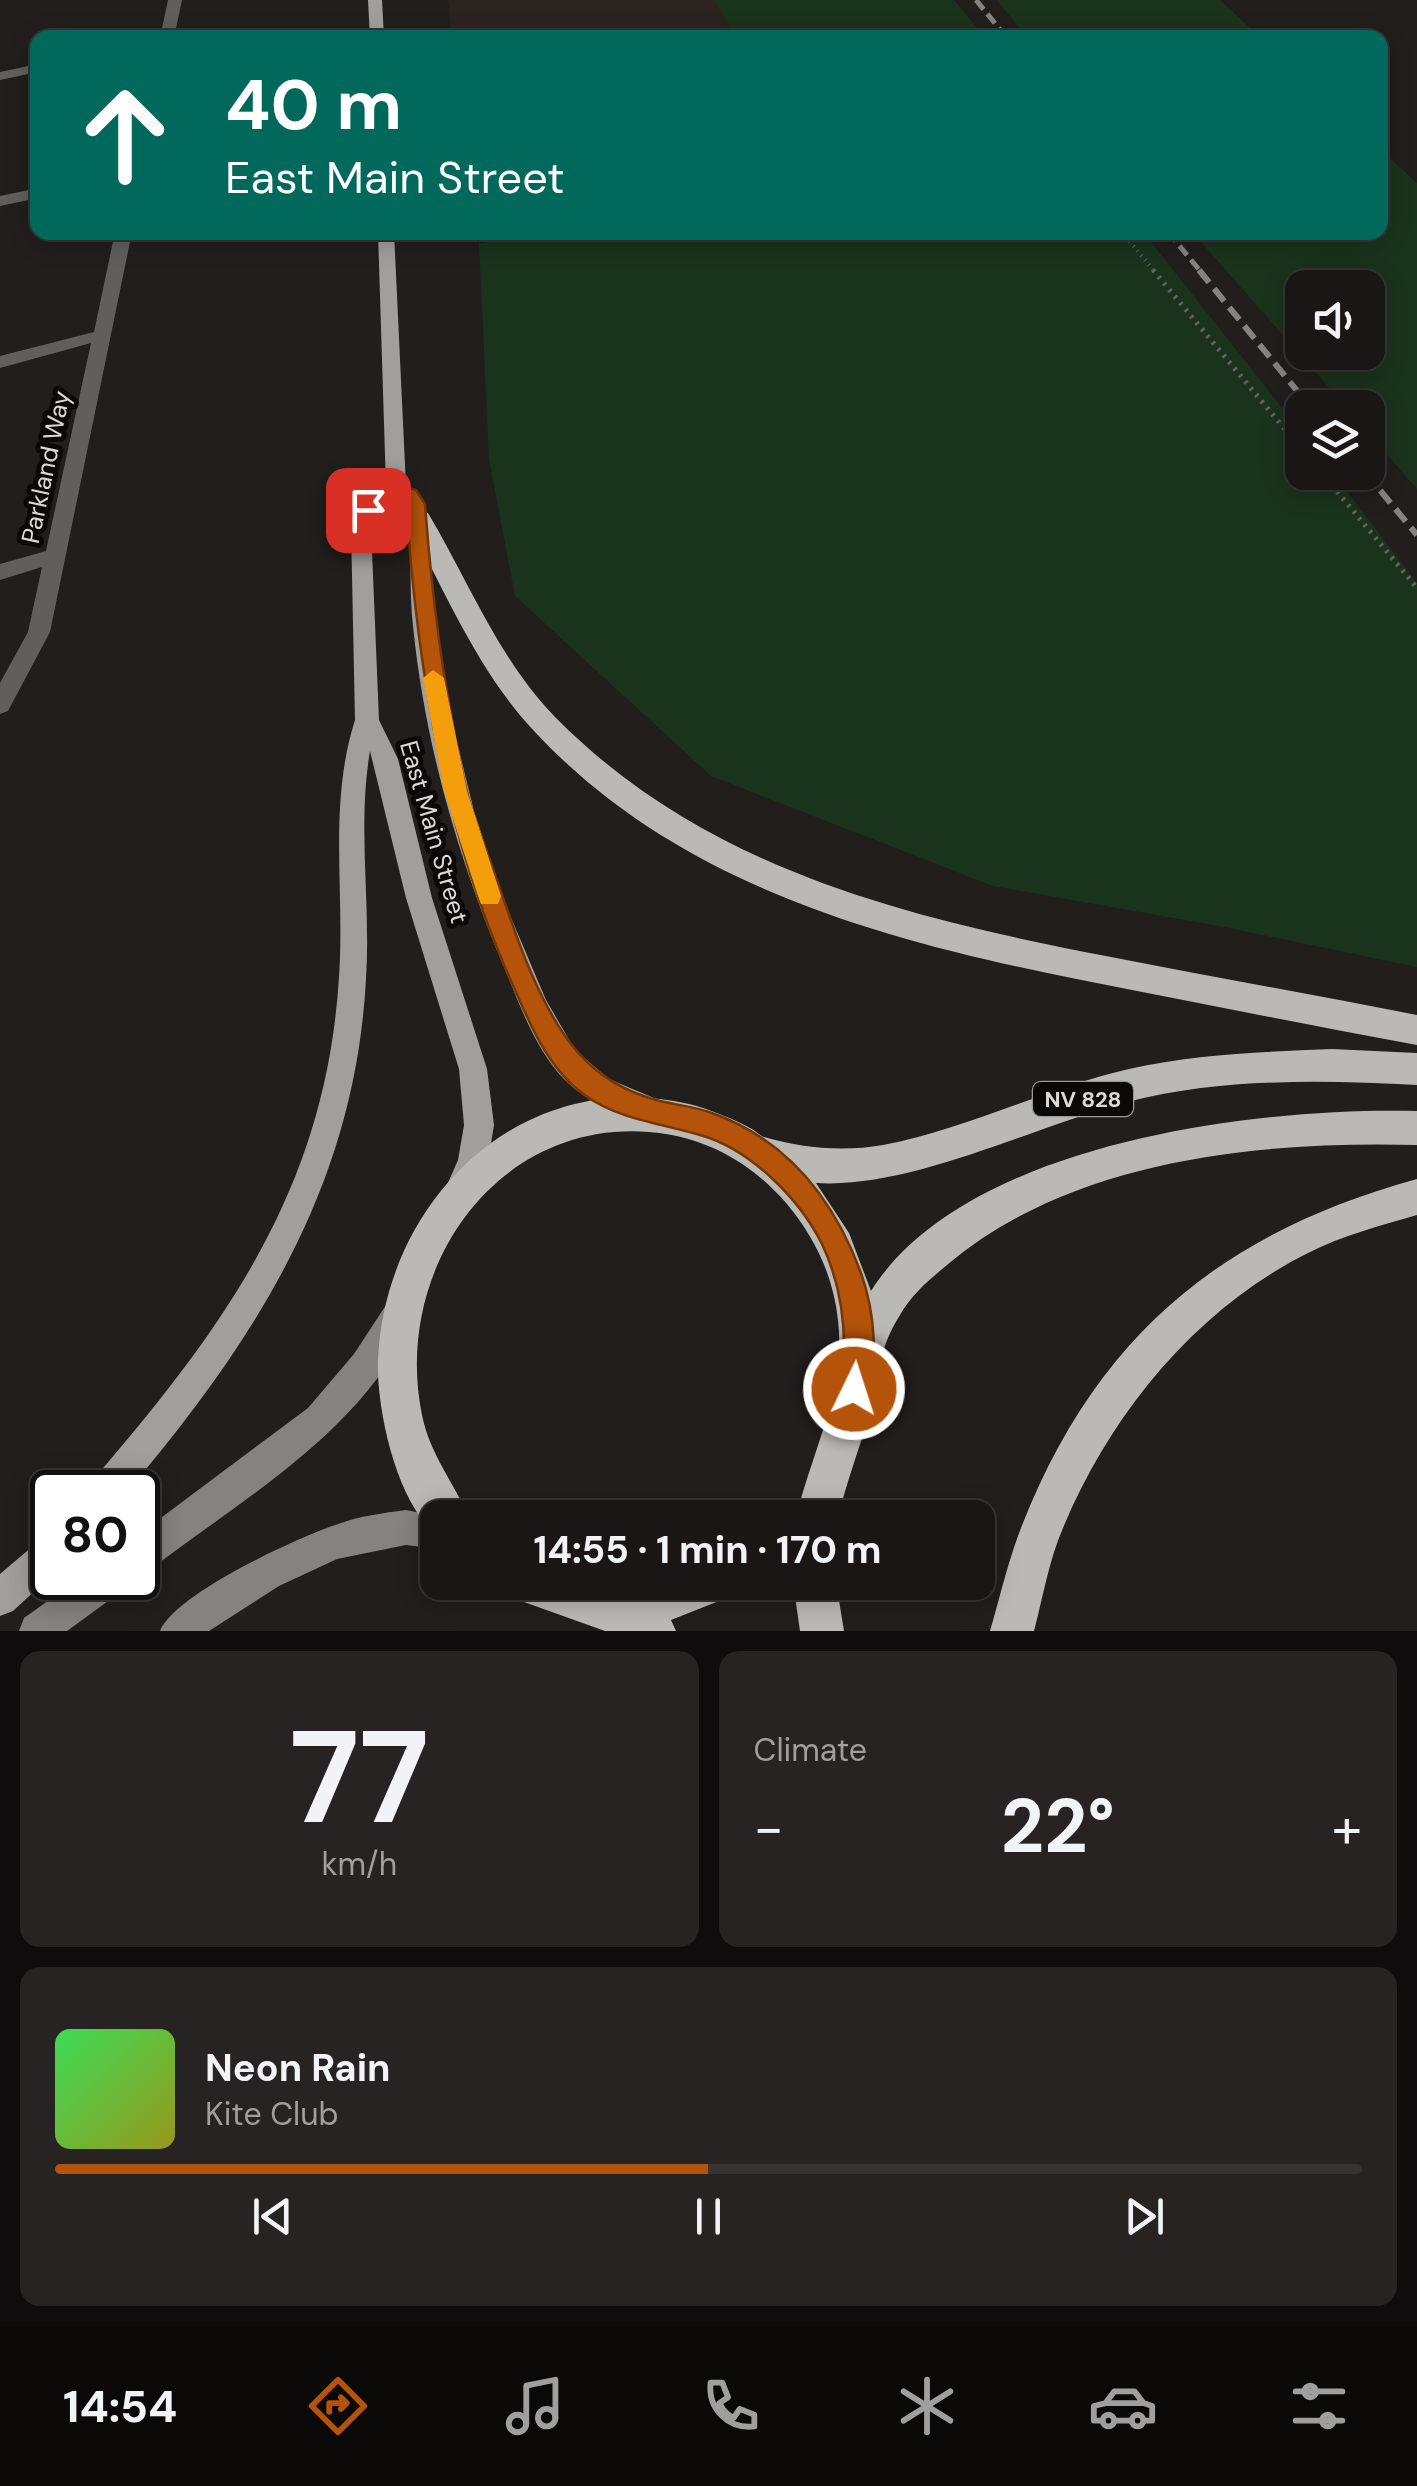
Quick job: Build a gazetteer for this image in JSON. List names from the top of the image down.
{
  "streets": {
    "highway": ["NV 828"],
    "main road": ["East Main Street"],
    "street": ["Parkland Way"]
  },
  "page": {
    "turn": ["40 m", "East Main Street"],
    "limit": "80",
    "trip": "14:55 · 1 min · 170 m",
    "tile": [
      ["77", "km/h"],
      "Climate"
    ],
    "heat": ["−", "22°", "+"],
    "song": ["Neon Rain", "Kite Club"],
    "tabs": "14:54"
  }
}
